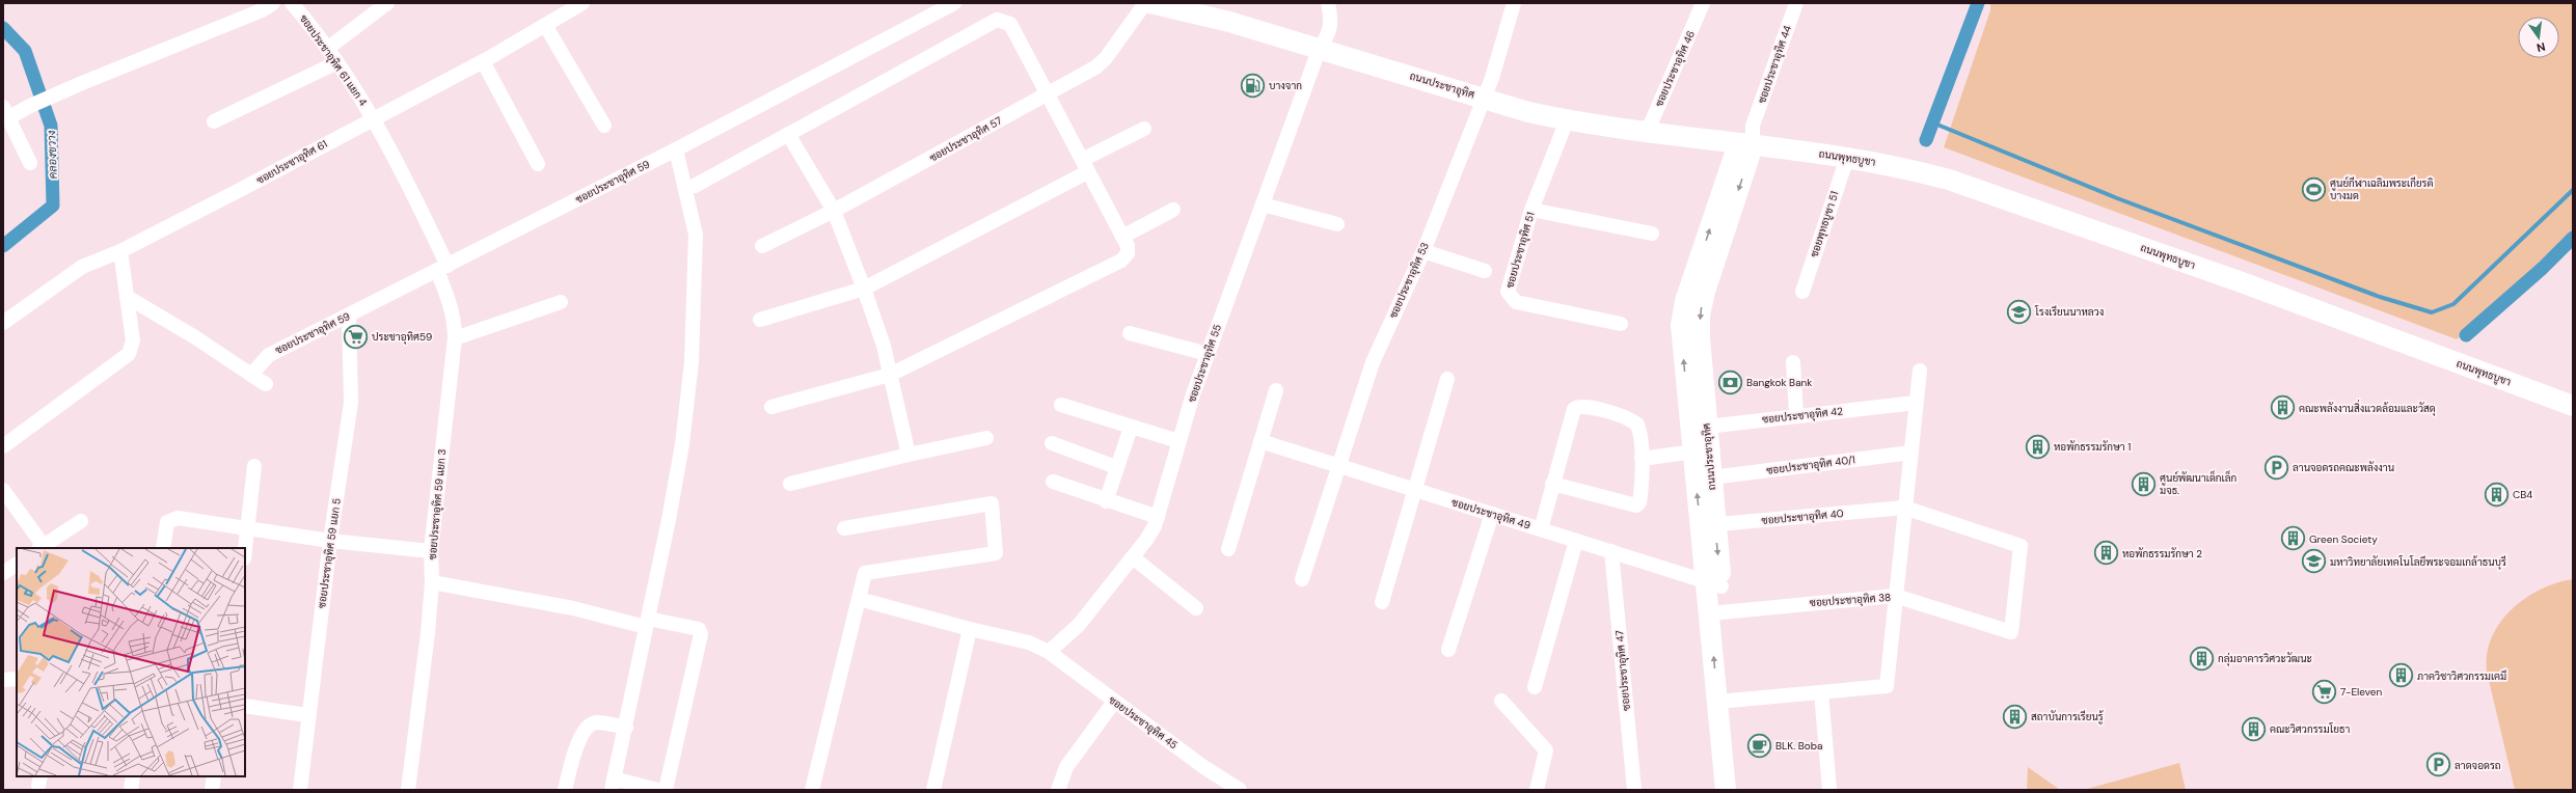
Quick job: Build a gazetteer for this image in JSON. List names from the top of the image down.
{
  "streets": {
    "main road": ["ถนนประชาอุทิศ", "ถนนพุทธบูชา"],
    "street": [
      "ซอยประชาอุทิศ 61 แยก 4",
      "ซอยประชาอุทิศ 44",
      "ซอยประชาอุทิศ 46",
      "ซอยประชาอุทิศ 57",
      "ซอยประชาอุทิศ 61",
      "ซอยประชาอุทิศ 59",
      "ซอยพุทธบูชา 51",
      "ซอยประชาอุทิศ 51",
      "ซอยประชาอุทิศ 53",
      "ซอยประชาอุทิศ 55",
      "ซอยประชาอุทิศ 42",
      "ซอยประชาอุทิศ 40/1",
      "ซอยประชาอุทิศ 59 แยก 3",
      "ซอยประชาอุทิศ 49",
      "ซอยประชาอุทิศ 40",
      "ซอยประชาอุทิศ 59 แยก 5",
      "ซอยประชาอุทิศ 38",
      "ซอยประชาอุทิศ 47",
      "ซอยประชาอุทิศ 45"
    ]
  },
  "crossings": [
    ["ซอยประชาอุทิศ 61 แยก 4", "ซอยประชาอุทิศ 61"],
    ["ซอยประชาอุทิศ 61 แยก 4", "ซอยประชาอุทิศ 59"],
    ["ซอยประชาอุทิศ 61 แยก 4", "ซอยประชาอุทิศ 59 แยก 3"],
    ["ซอยประชาอุทิศ 44", "ถนนประชาอุทิศ"],
    ["ซอยประชาอุทิศ 44", "ถนนพุทธบูชา"],
    ["ซอยประชาอุทิศ 46", "ถนนประชาอุทิศ"],
    ["ถนนประชาอุทิศ", "ถนนพุทธบูชา"],
    ["ถนนประชาอุทิศ", "ซอยประชาอุทิศ 51"],
    ["ถนนประชาอุทิศ", "ซอยประชาอุทิศ 53"],
    ["ถนนประชาอุทิศ", "ซอยประชาอุทิศ 55"],
    ["ถนนประชาอุทิศ", "ซอยประชาอุทิศ 42"],
    ["ถนนประชาอุทิศ", "ซอยประชาอุทิศ 40/1"],
    ["ถนนประชาอุทิศ", "ซอยประชาอุทิศ 49"],
    ["ถนนประชาอุทิศ", "ซอยประชาอุทิศ 40"],
    ["ถนนประชาอุทิศ", "ซอยประชาอุทิศ 38"],
    ["ถนนพุทธบูชา", "ซอยพุทธบูชา 51"],
    ["ซอยประชาอุทิศ 59", "ซอยประชาอุทิศ 59 แยก 3"],
    ["ซอยประชาอุทิศ 59", "ซอยประชาอุทิศ 59 แยก 5"],
    ["ซอยประชาอุทิศ 53", "ซอยประชาอุทิศ 49"],
    ["ซอยประชาอุทิศ 55", "ซอยประชาอุทิศ 45"],
    ["ซอยประชาอุทิศ 49", "ซอยประชาอุทิศ 47"],
    ["ซอยประชาอุทิศ 40", "ซอยประชาอุทิศ 38"]
  ],
  "water": ["คลองขวาง"],
  "places": {
    "fuel station": ["บางจาก"],
    "sports": ["ศูนย์กีฬาเฉลิมพระเกียรติ บางมด"],
    "school or university": ["โรงเรียนนาหลวง", "มหาวิทยาลัยเทคโนโลยีพระจอมเกล้าธนบุรี"],
    "supermarket": ["ประชาอุทิศ59", "7-Eleven"],
    "bank": ["Bangkok Bank"],
    "building": [
      "คณะพลังงานสิ่งแวดล้อมและวัสดุ",
      "หอพักธรรมรักษา 1",
      "ศูนย์พัฒนาเด็กเล็ก มจธ.",
      "CB4",
      "Green Society",
      "หอพักธรรมรักษา 2",
      "กลุ่มอาคารวิศวะวัฒนะ",
      "ภาควิชาวิศวกรรมเคมี",
      "สถาบันการเรียนรู้",
      "คณะวิศวกรรมโยธา"
    ],
    "parking": ["ลานจอดรถคณะพลังงาน", "ลาดจอดรถ"],
    "cafe": ["BLK. Boba"]
  },
  "north": "bottom"
}
